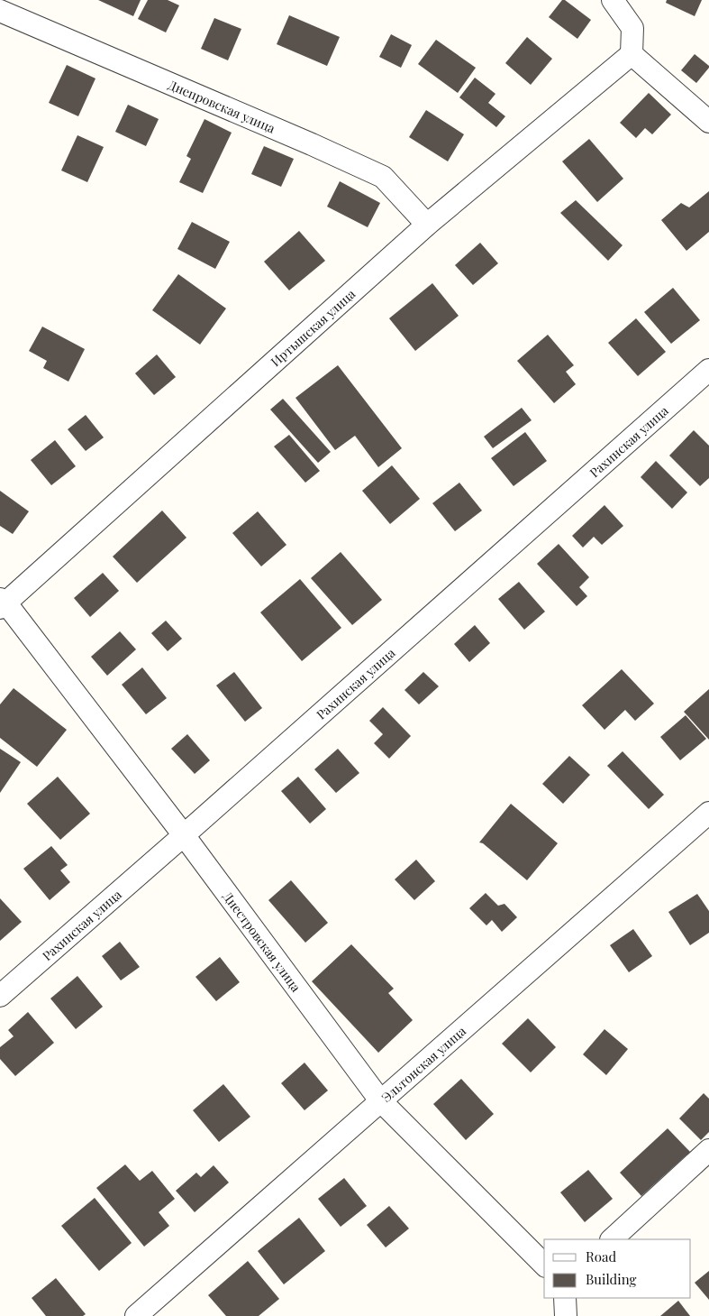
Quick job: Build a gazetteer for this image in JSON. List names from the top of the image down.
{
  "streets": {
    "street": [
      "Днепровская улица",
      "Иртышская улица",
      "Рахинская улица",
      "Днестровская улица",
      "Эльтонская улица"
    ]
  },
  "crossings": [
    ["Днепровская улица", "Иртышская улица"],
    ["Иртышская улица", "Днестровская улица"],
    ["Рахинская улица", "Днестровская улица"],
    ["Днестровская улица", "Эльтонская улица"]
  ],
  "legend": ["Road", "Building"]
}
